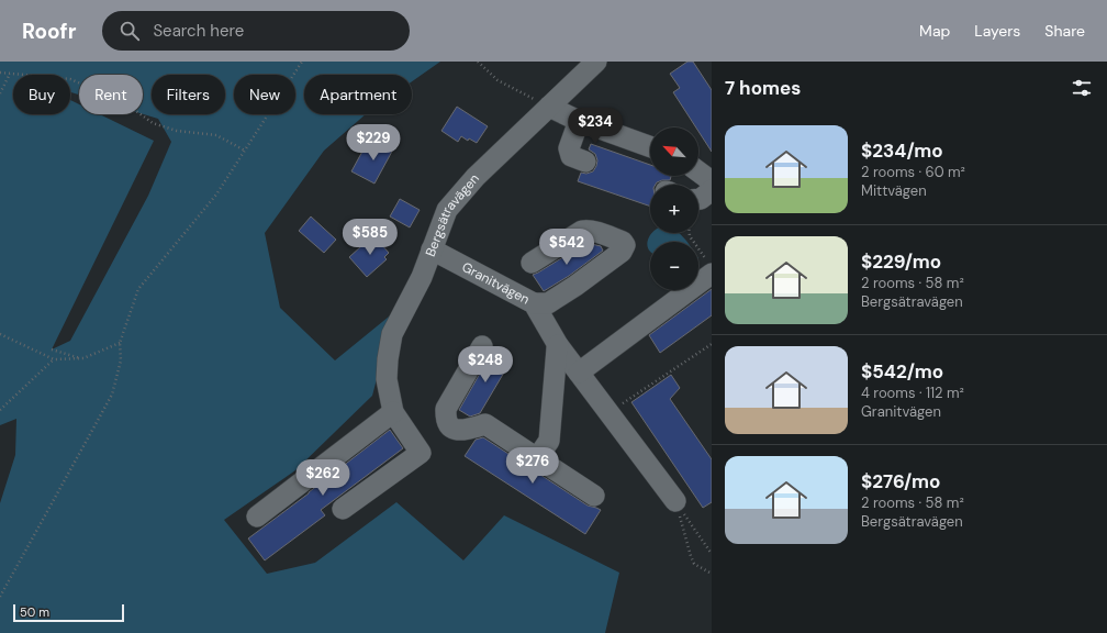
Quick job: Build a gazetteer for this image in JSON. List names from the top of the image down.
{
  "streets": {
    "street": ["Bergsätravägen", "Granitvägen"]
  },
  "crossings": [
    ["Bergsätravägen", "Granitvägen"]
  ],
  "scale_bar": "50 m",
  "north": "top left",
  "page": {
    "header": "Roofr",
    "search": "Search here",
    "nav": ["Map", "Layers", "Share"],
    "heading": "7 homes",
    "chip": [
      "Buy",
      "Rent",
      "Filters",
      "New",
      "Apartment"
    ],
    "price": [
      "$234",
      "$229",
      "$585",
      "$542",
      "$248",
      "$276",
      "$262"
    ],
    "list": [
      {
        "name": "$234/mo",
        "note": "2 rooms · 60 m² · Mittvägen"
      },
      {
        "name": "$229/mo",
        "note": "2 rooms · 58 m² · Bergsätravägen"
      },
      {
        "name": "$542/mo",
        "note": "4 rooms · 112 m² · Granitvägen"
      },
      {
        "name": "$276/mo",
        "note": "2 rooms · 58 m² · Bergsätravägen"
      }
    ],
    "map_buttons": ["+", "−"],
    "scale": "50 m"
  }
}
